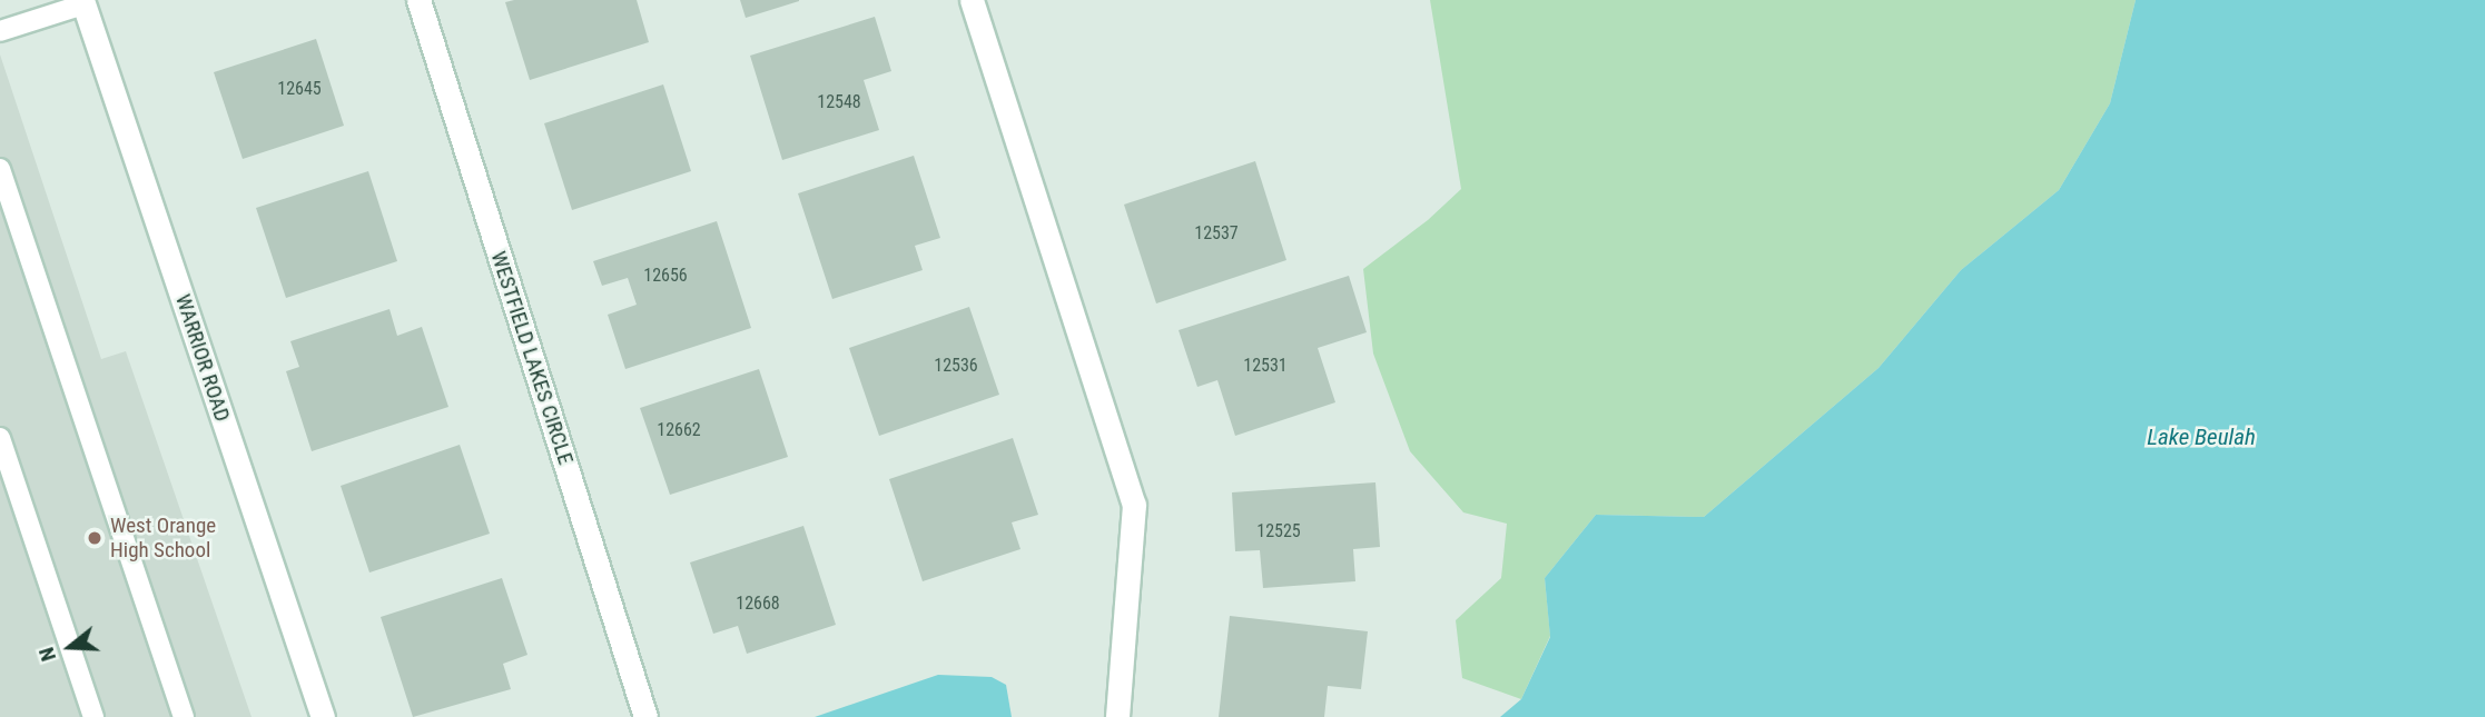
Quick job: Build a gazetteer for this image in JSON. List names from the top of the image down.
{
  "streets": {
    "street": ["WARRIOR ROAD", "WESTFIELD LAKES CIRCLE"]
  },
  "water": ["Lake Beulah"],
  "places": ["West Orange High School"],
  "house_numbers": [
    "12645",
    "12548",
    "12537",
    "12656",
    "12536",
    "12531",
    "12662",
    "12525",
    "12668"
  ],
  "north": "left"
}
